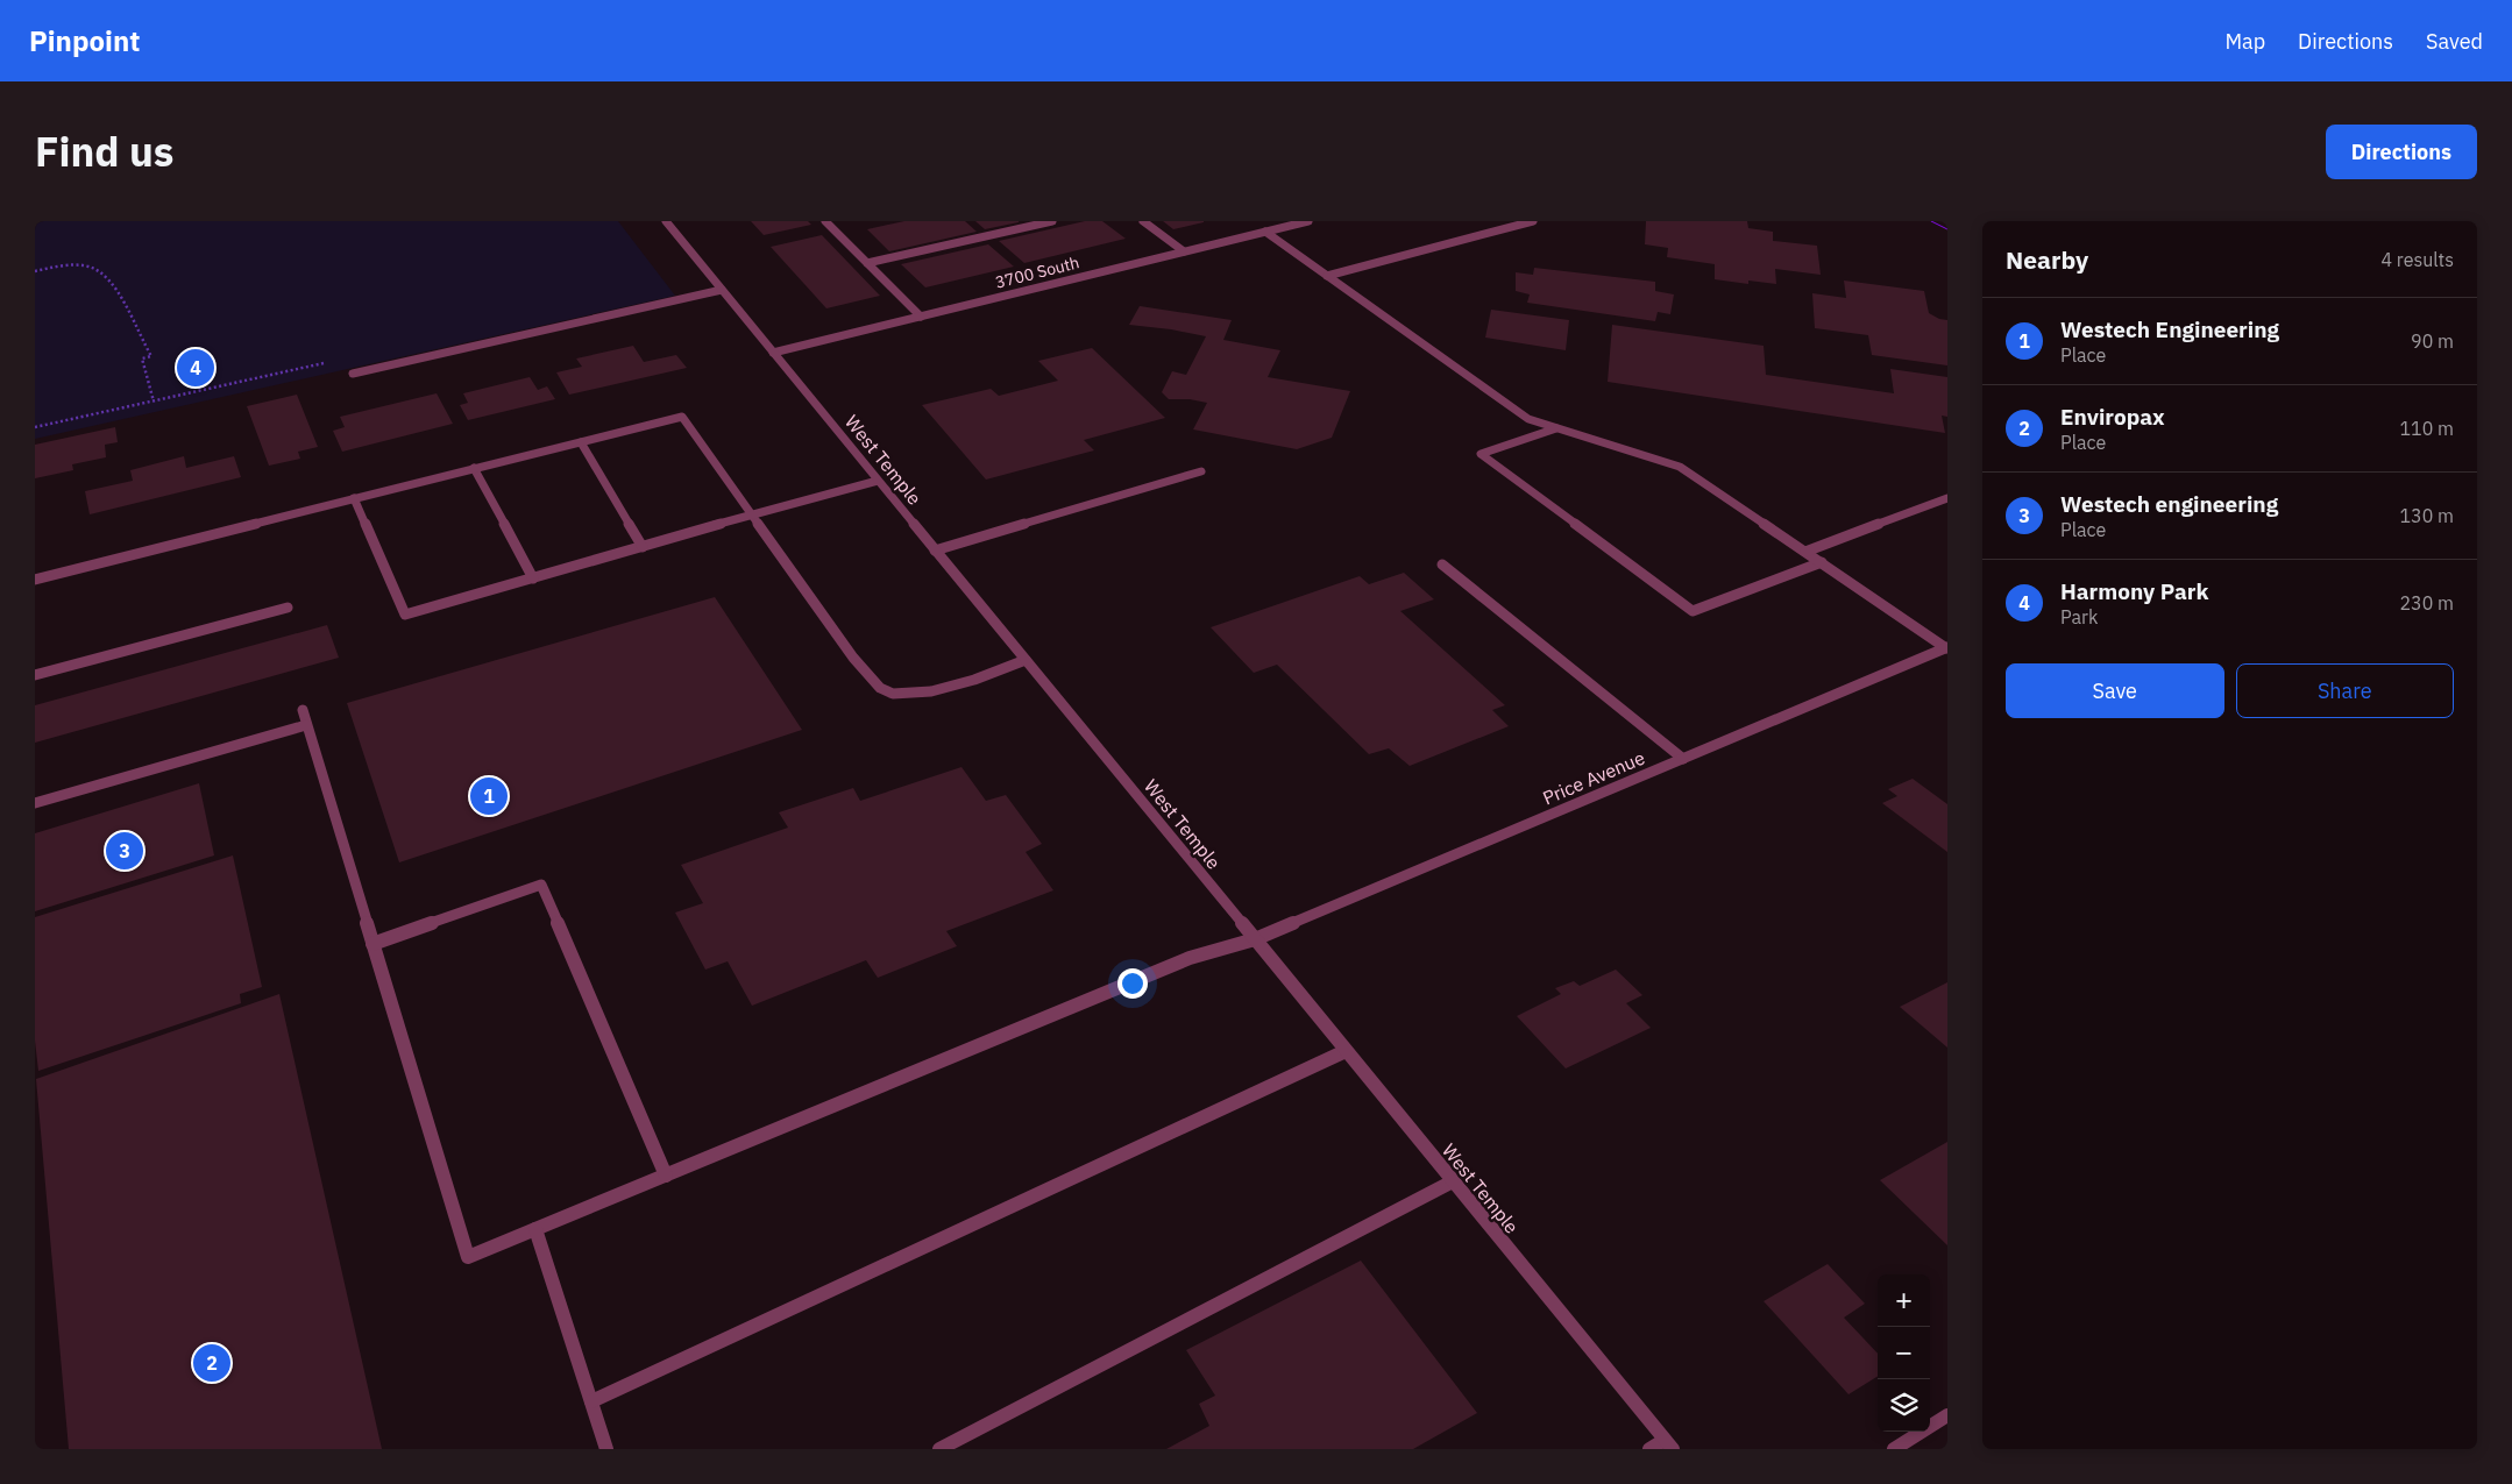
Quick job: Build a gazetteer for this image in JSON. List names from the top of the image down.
{
  "streets": {
    "street": ["3700 South", "West Temple", "Price Avenue"]
  },
  "crossings": [
    ["3700 South", "West Temple"],
    ["West Temple", "Price Avenue"]
  ],
  "page": {
    "header": "Pinpoint",
    "nav": ["Map", "Directions", "Saved"],
    "title": "Find us",
    "buttons": [
      "Directions",
      ["Save", "Share"]
    ],
    "heading": ["Nearby", "4 results"],
    "list": [
      {
        "mark": "1",
        "name": "Westech Engineering",
        "note": "Place",
        "value": "90 m"
      },
      {
        "mark": "2",
        "name": "Enviropax",
        "note": "Place",
        "value": "110 m"
      },
      {
        "mark": "3",
        "name": "Westech engineering",
        "note": "Place",
        "value": "130 m"
      },
      {
        "mark": "4",
        "name": "Harmony Park",
        "note": "Park",
        "value": "230 m"
      }
    ],
    "pins": [
      "4",
      "1",
      "3",
      "2"
    ],
    "map_buttons": ["+", "−"]
  }
}
